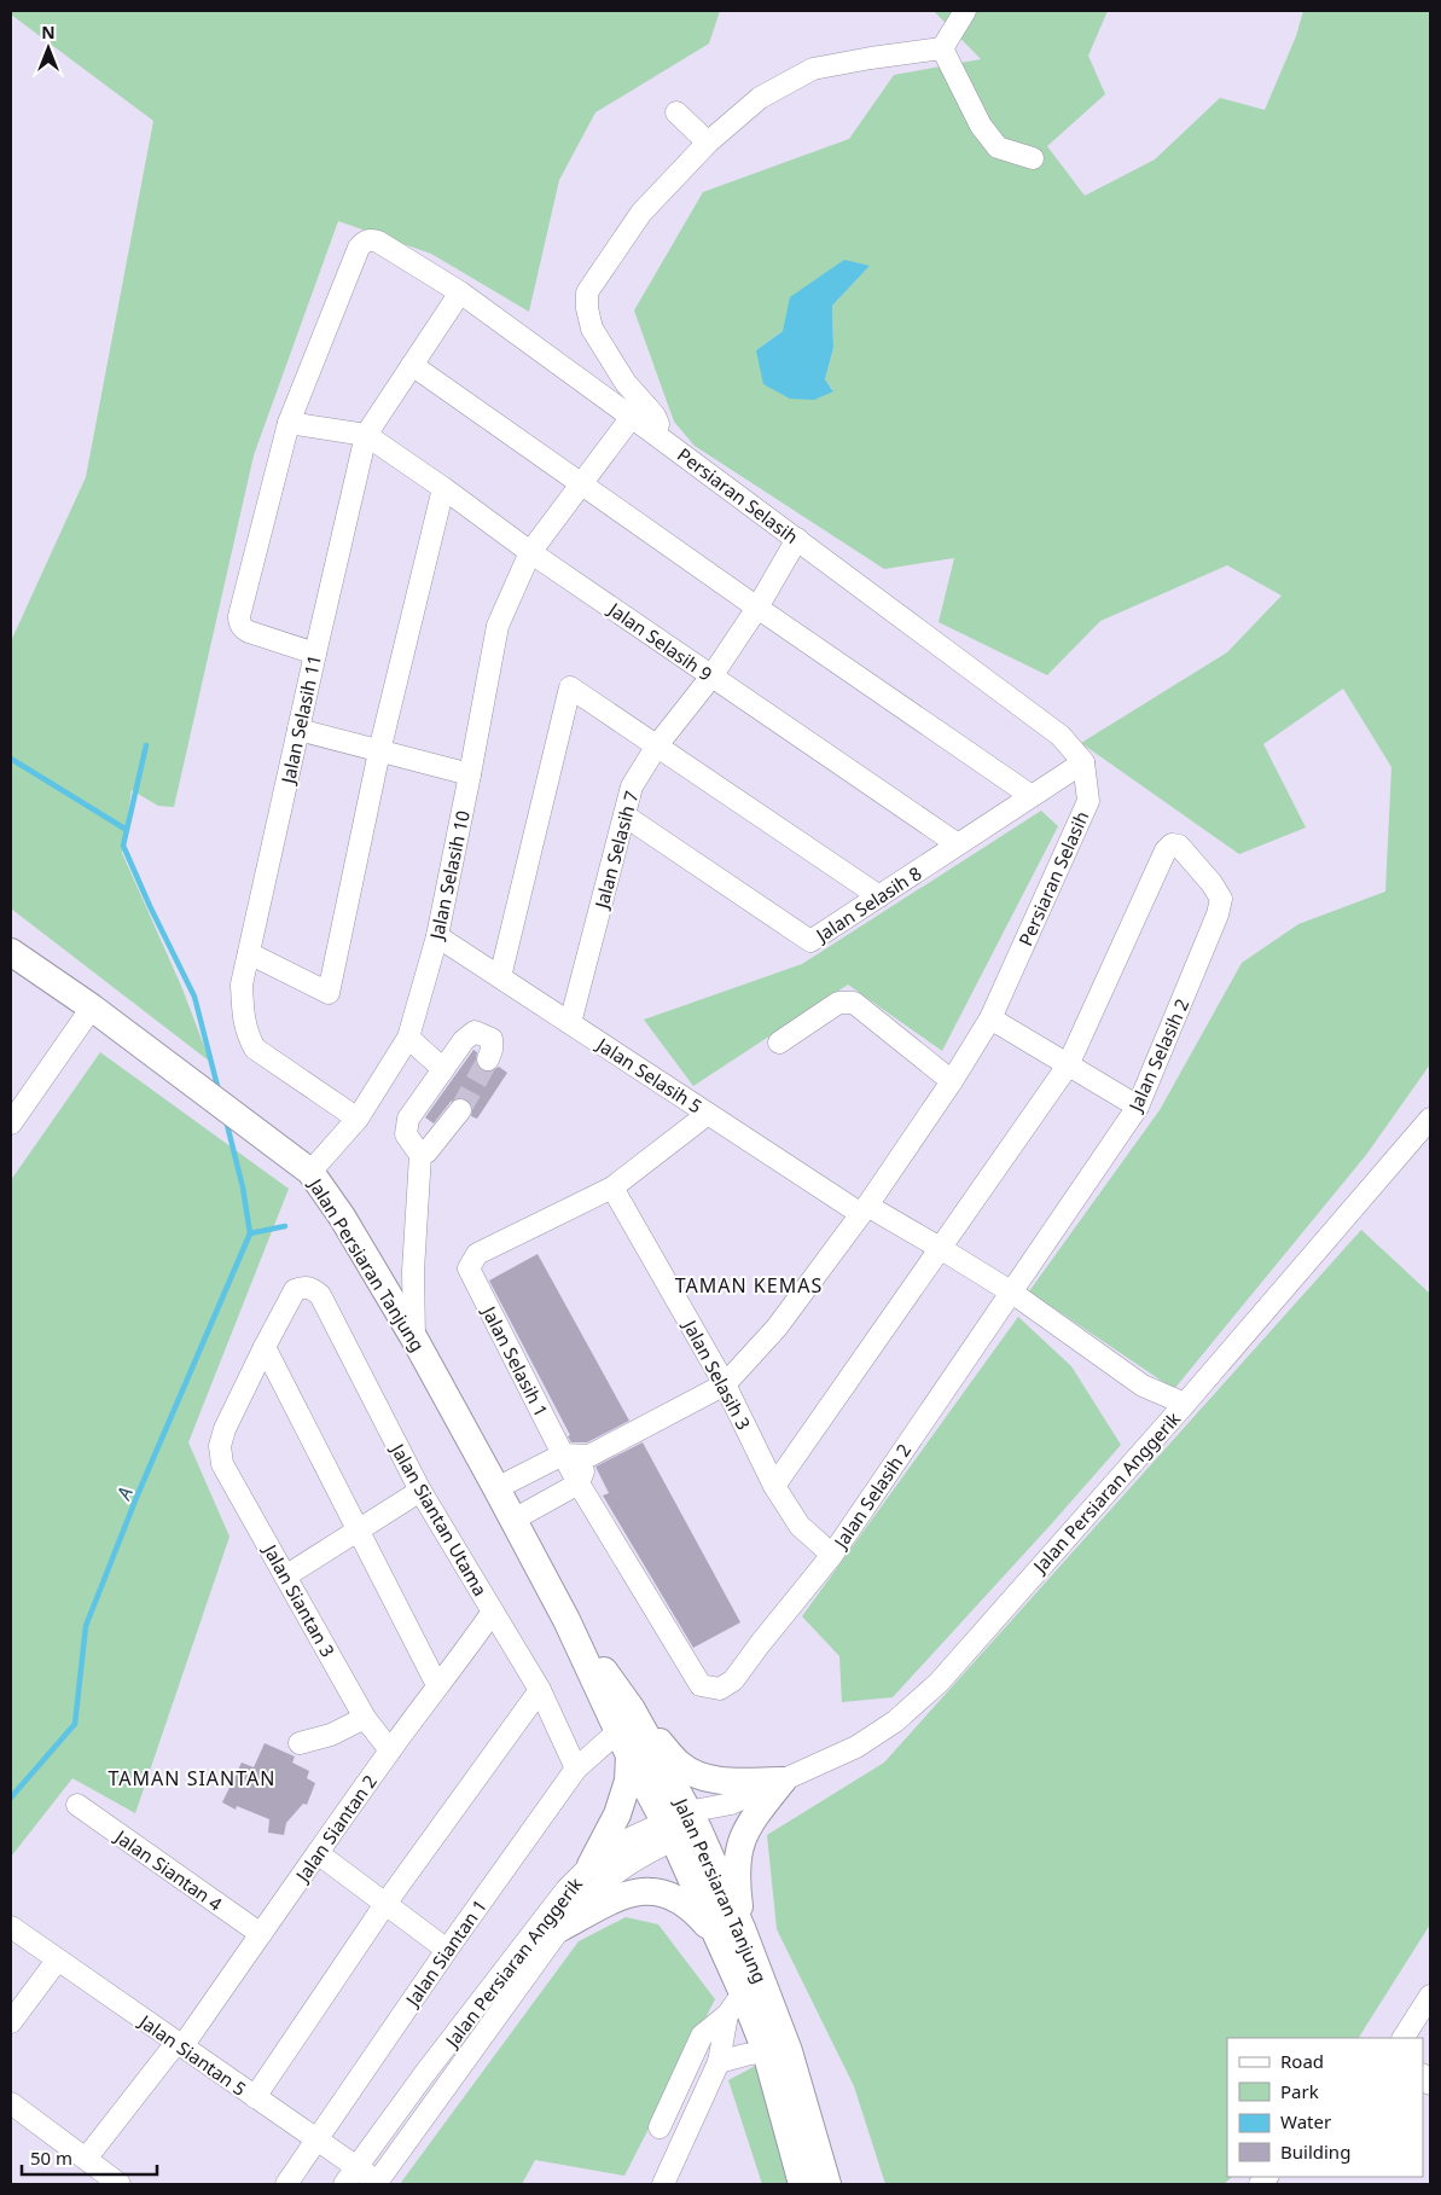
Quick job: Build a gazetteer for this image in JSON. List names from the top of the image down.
{
  "streets": {
    "main road": ["Jalan Persiaran Tanjung"],
    "street": [
      "Persiaran Selasih",
      "Jalan Selasih 9",
      "Jalan Selasih 11",
      "Jalan Selasih 7",
      "Jalan Selasih 10",
      "Jalan Selasih 8",
      "Jalan Selasih 2",
      "Jalan Selasih 5",
      "Jalan Selasih 1",
      "Jalan Selasih 3",
      "Jalan Persiaran Anggerik",
      "Jalan Siantan Utama",
      "Jalan Siantan 3",
      "Jalan Siantan 2",
      "Jalan Siantan 4",
      "Jalan Siantan 1",
      "Jalan Siantan 5"
    ]
  },
  "crossings": [
    ["Persiaran Selasih", "Jalan Selasih 11"],
    ["Persiaran Selasih", "Jalan Selasih 7"],
    ["Persiaran Selasih", "Jalan Selasih 10"],
    ["Persiaran Selasih", "Jalan Selasih 8"],
    ["Persiaran Selasih", "Jalan Selasih 5"],
    ["Persiaran Selasih", "Jalan Selasih 3"],
    ["Jalan Selasih 9", "Jalan Selasih 11"],
    ["Jalan Selasih 9", "Jalan Selasih 7"],
    ["Jalan Selasih 9", "Jalan Selasih 10"],
    ["Jalan Selasih 9", "Jalan Selasih 8"],
    ["Jalan Selasih 11", "Jalan Selasih 10"],
    ["Jalan Selasih 7", "Jalan Selasih 8"],
    ["Jalan Selasih 7", "Jalan Selasih 5"],
    ["Jalan Selasih 10", "Jalan Selasih 5"],
    ["Jalan Selasih 10", "Jalan Persiaran Tanjung"],
    ["Jalan Selasih 2", "Jalan Selasih 5"],
    ["Jalan Selasih 2", "Jalan Selasih 1"],
    ["Jalan Selasih 2", "Jalan Selasih 3"],
    ["Jalan Selasih 5", "Jalan Selasih 1"],
    ["Jalan Persiaran Tanjung", "Jalan Persiaran Anggerik"],
    ["Jalan Persiaran Tanjung", "Jalan Siantan 1"],
    ["Jalan Selasih 1", "Jalan Selasih 3"],
    ["Jalan Persiaran Anggerik", "Jalan Siantan 5"],
    ["Jalan Siantan Utama", "Jalan Siantan 3"],
    ["Jalan Siantan Utama", "Jalan Siantan 2"],
    ["Jalan Siantan Utama", "Jalan Siantan 1"],
    ["Jalan Siantan 3", "Jalan Siantan 2"],
    ["Jalan Siantan 2", "Jalan Siantan 4"],
    ["Jalan Siantan 2", "Jalan Siantan 5"],
    ["Jalan Siantan 1", "Jalan Siantan 5"]
  ],
  "districts": ["TAMAN KEMAS", "TAMAN SIANTAN"],
  "water": ["A"],
  "legend": [
    "Road",
    "Park",
    "Water",
    "Building"
  ],
  "scale_bar": "50 m",
  "north": "top"
}
